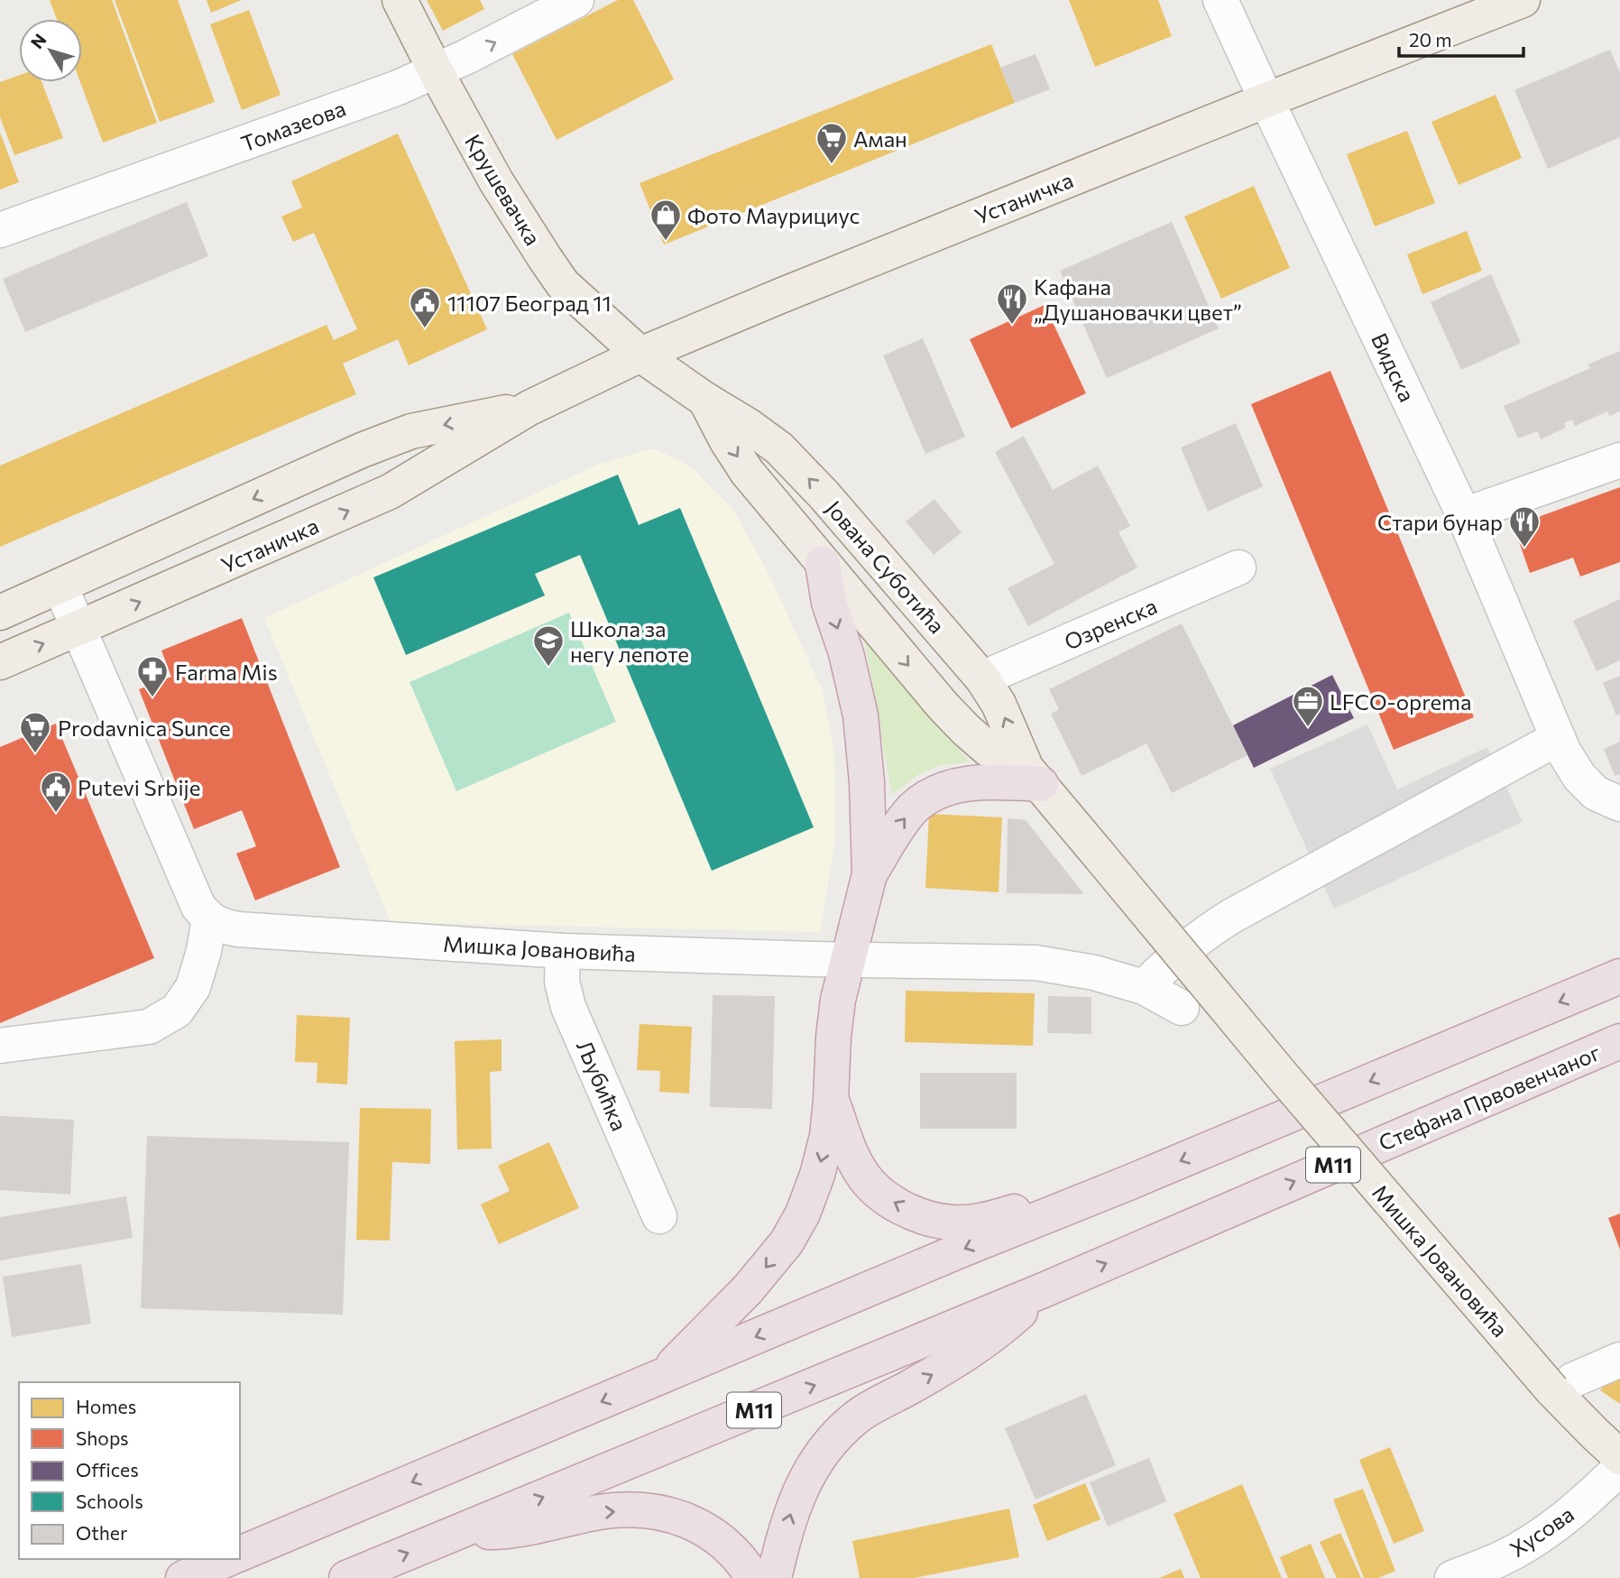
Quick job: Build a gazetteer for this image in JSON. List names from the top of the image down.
{
  "streets": {
    "highway": ["Стефана Првовенчаног", "M11"],
    "main road": [
      "Крушевачка",
      "Устаничка",
      "Јована Суботића",
      "Мишка Јовановића"
    ],
    "street": [
      "Томазеова",
      "Видска",
      "Озренска",
      "Љубићка",
      "Хусова"
    ]
  },
  "crossings": [
    ["Томазеова", "Крушевачка"],
    ["Крушевачка", "Устаничка"],
    ["Крушевачка", "Јована Суботића"],
    ["Устаничка", "Видска"],
    ["Устаничка", "Јована Суботића"],
    ["Јована Суботића", "Озренска"],
    ["Јована Суботића", "Мишка Јовановића"],
    ["Мишка Јовановића", "Љубићка"],
    ["Стефана Првовенчаног", "M11"]
  ],
  "places": {
    "supermarket": ["Аман", "Prodavnica Sunce"],
    "shop": ["Фото Маурициус"],
    "restaurant": ["Кафана „Душановачки цвет”", "Стари бунар"],
    "public building": ["11107 Београд 11", "Putevi Srbije"],
    "school or university": ["Школа за негу лепоте"],
    "pharmacy": ["Farma Mis"],
    "office": ["LFCO-oprema"]
  },
  "legend": [
    "Homes",
    "Shops",
    "Offices",
    "Schools",
    "Other"
  ],
  "scale_bar": "20 m",
  "north": "top left"
}
